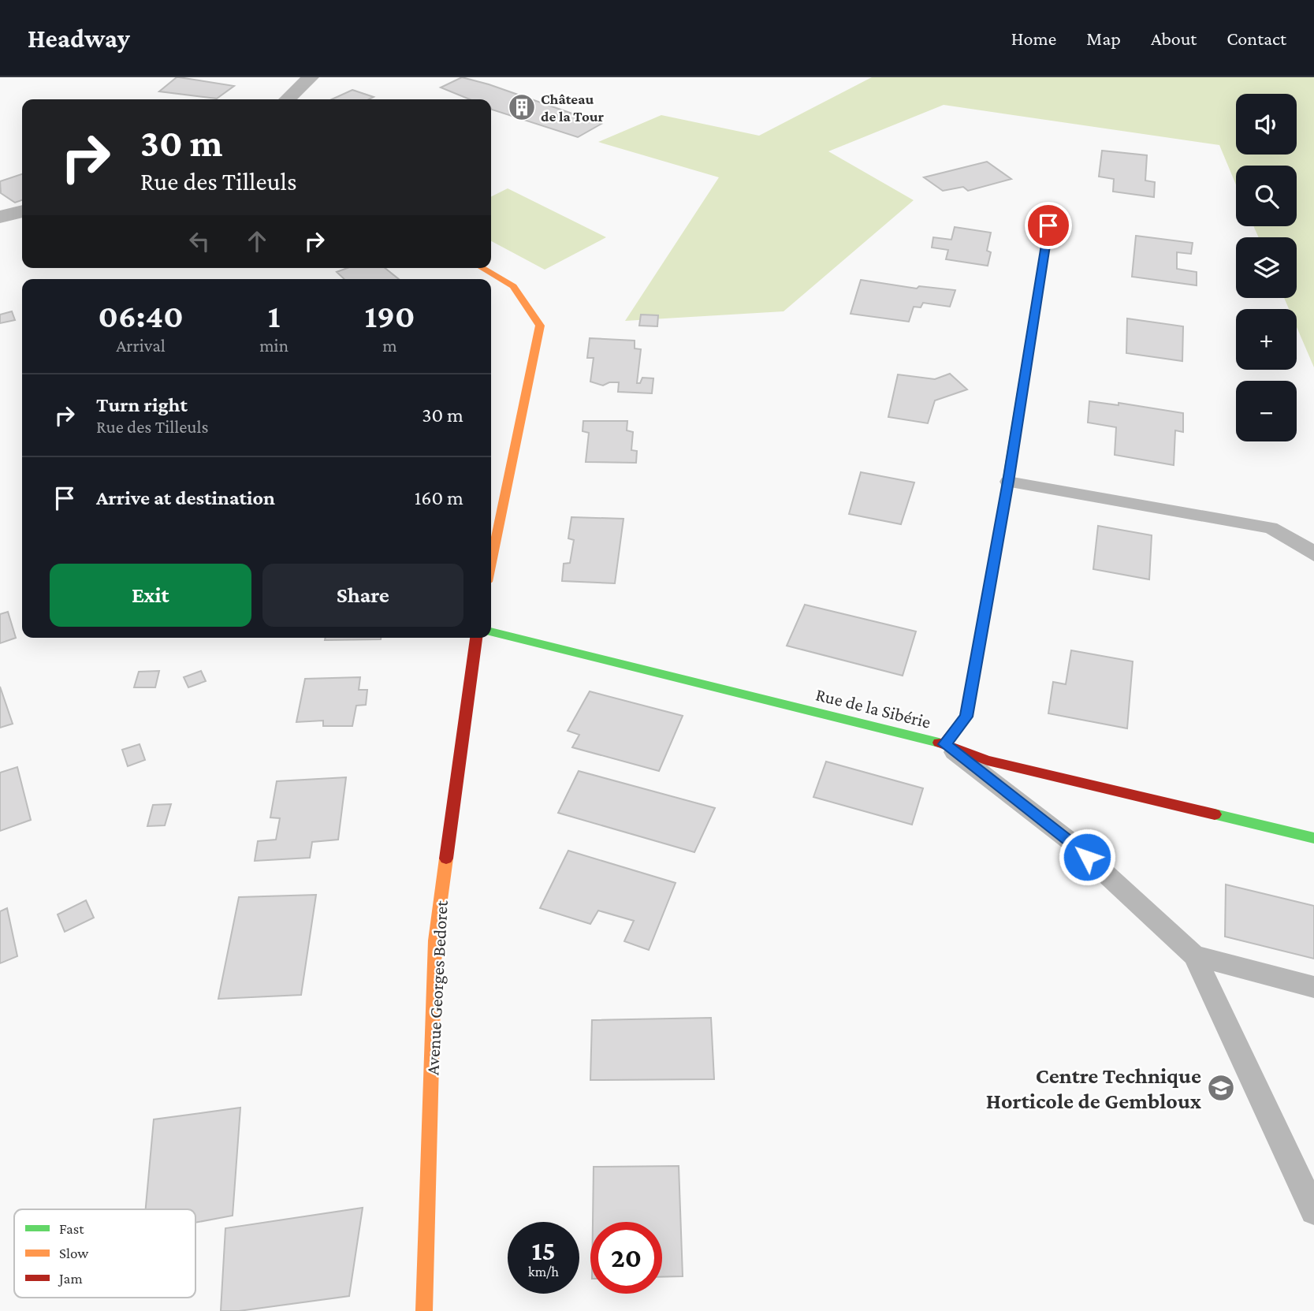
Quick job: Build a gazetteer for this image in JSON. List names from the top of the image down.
{
  "streets": {
    "street": ["Rue de la Sibérie", "Avenue Georges Bedoret"]
  },
  "places": {
    "building": ["Château de la Tour"],
    "school or university": ["Centre Technique Horticole de Gembloux"]
  },
  "legend": ["Fast", "Slow", "Jam"],
  "page": {
    "header": "Headway",
    "nav": [
      "Home",
      "Map",
      "About",
      "Contact"
    ],
    "map_buttons": ["+", "−"],
    "turn": ["30 m", "Rue des Tilleuls"],
    "eta": [
      "06:40",
      "Arrival",
      "1",
      "min",
      "190",
      "m"
    ],
    "list": [
      {
        "name": "Turn right",
        "note": "Rue des Tilleuls",
        "value": "30 m"
      },
      {
        "name": "Arrive at destination",
        "value": "160 m"
      }
    ],
    "buttons": ["Exit", "Share"],
    "speed": "15 km/h",
    "limit": "20"
  }
}
